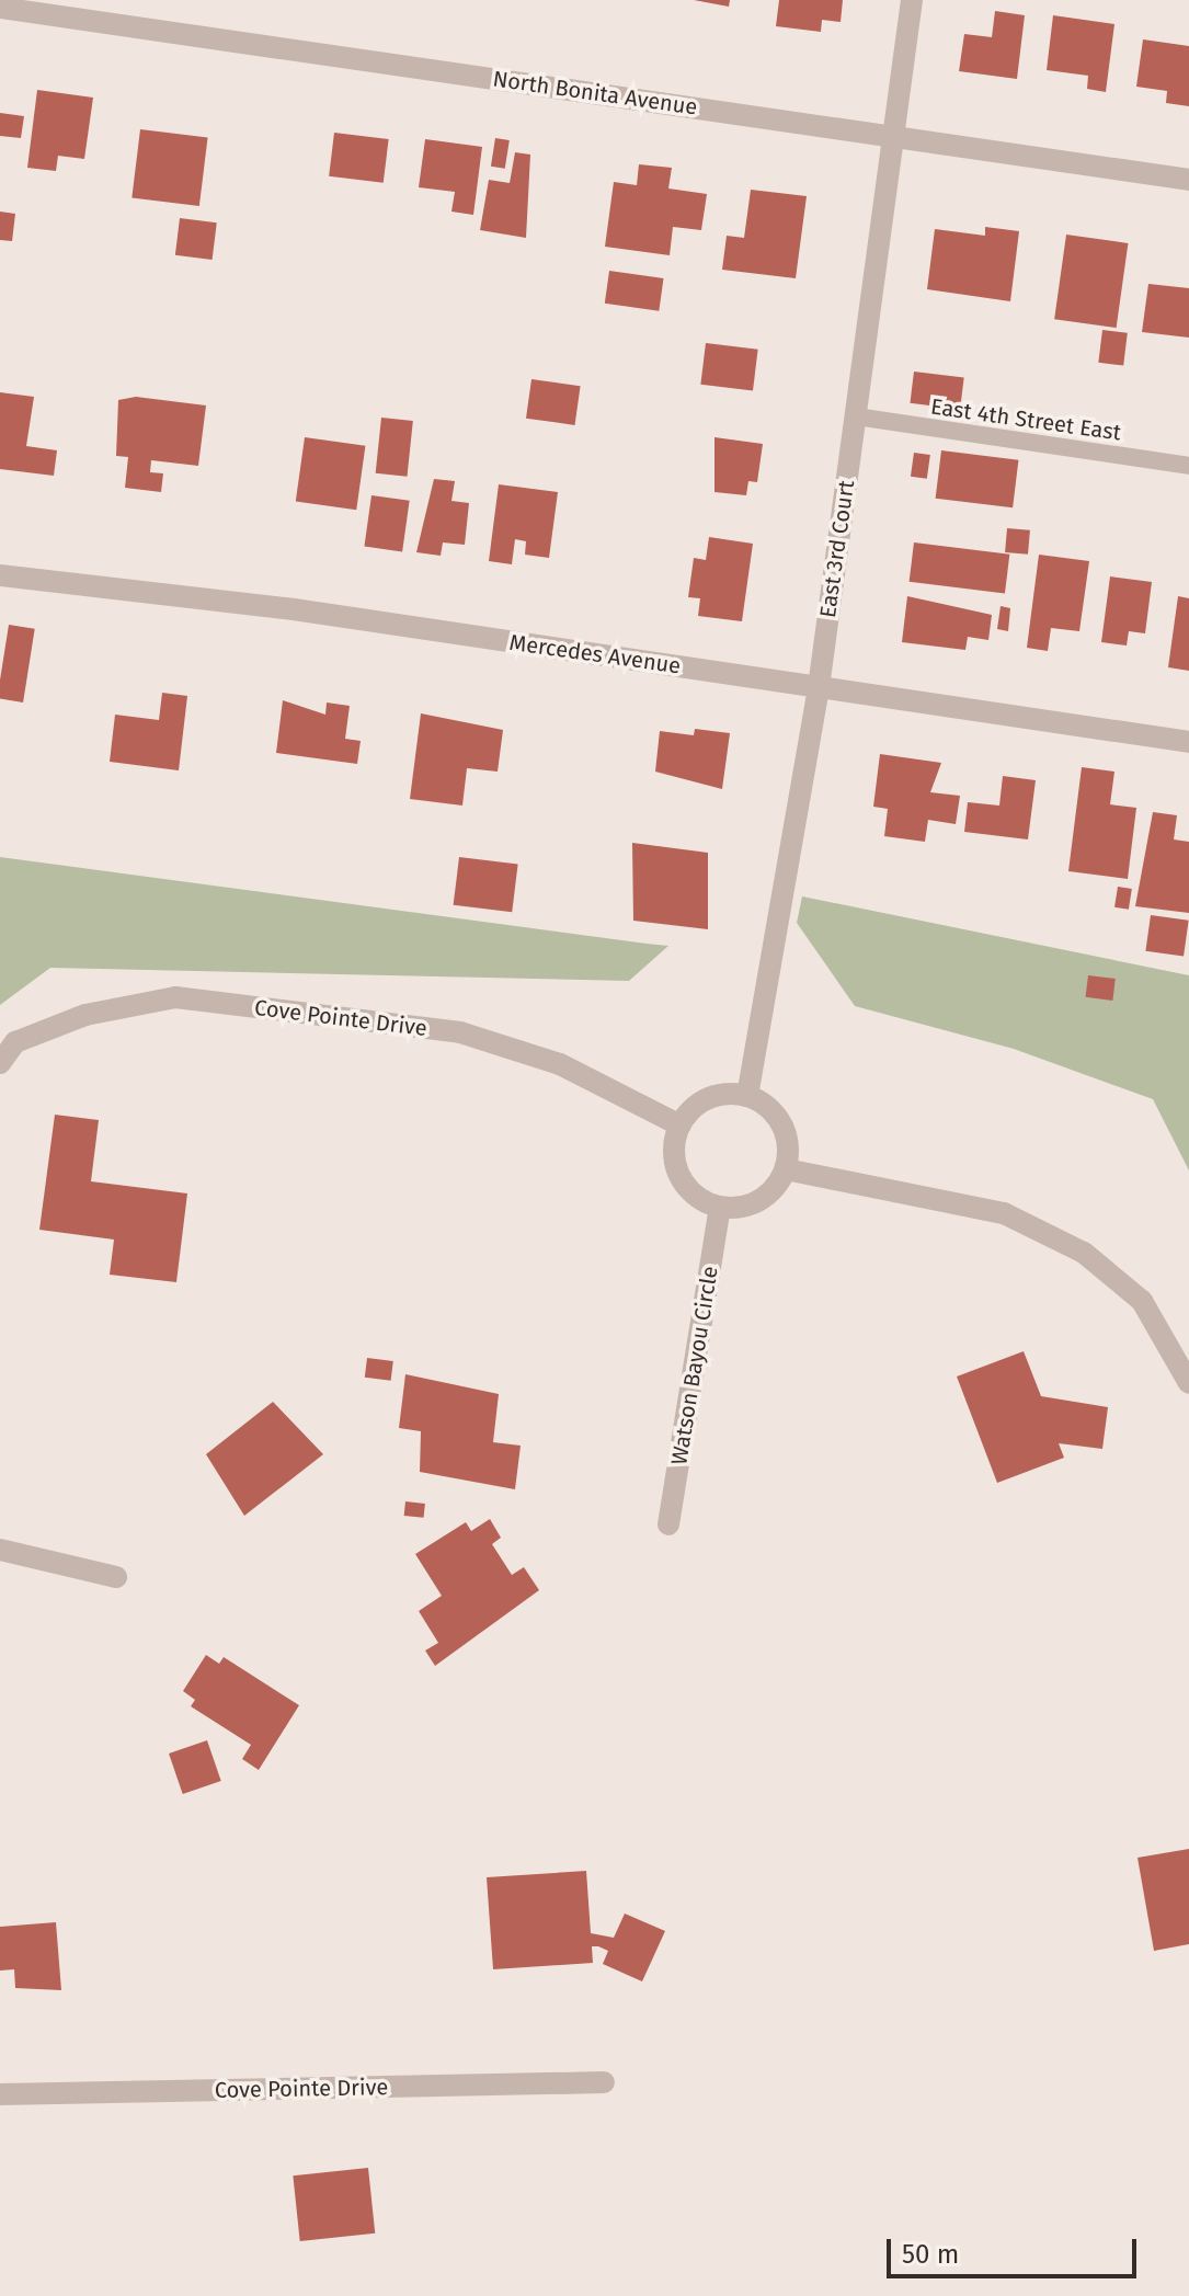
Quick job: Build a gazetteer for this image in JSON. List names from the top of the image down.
{
  "streets": {
    "street": [
      "North Bonita Avenue",
      "East 3rd Court",
      "Mercedes Avenue",
      "Cove Pointe Drive",
      "Watson Bayou Circle"
    ],
    "lane": ["East 4th Street East"]
  },
  "crossings": [
    ["North Bonita Avenue", "East 3rd Court"],
    ["East 4th Street East", "East 3rd Court"],
    ["East 3rd Court", "Mercedes Avenue"],
    ["East 3rd Court", "Cove Pointe Drive"],
    ["East 3rd Court", "Watson Bayou Circle"],
    ["Cove Pointe Drive", "Watson Bayou Circle"]
  ],
  "scale_bar": "50 m"
}
